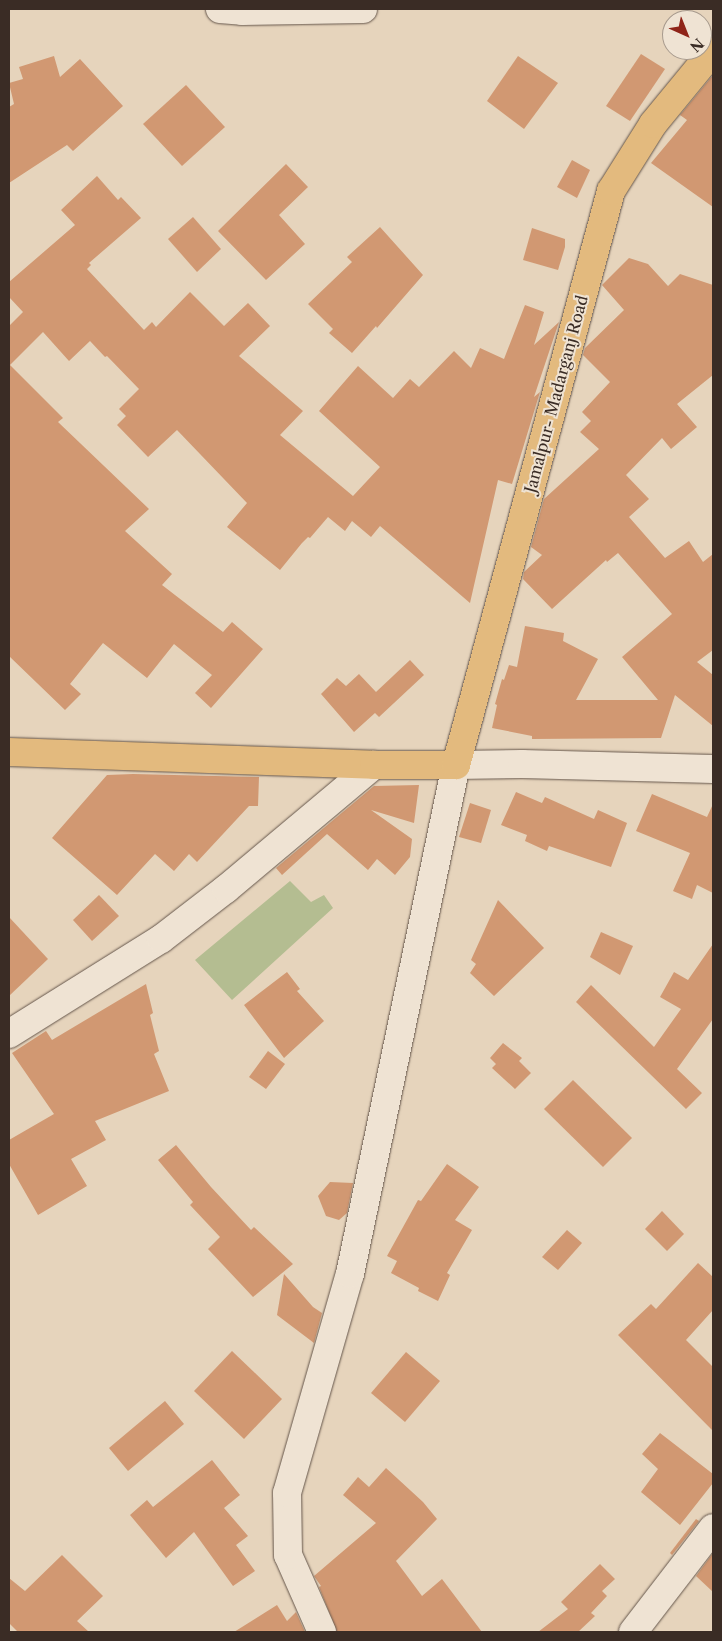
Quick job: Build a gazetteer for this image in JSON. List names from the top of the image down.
{
  "streets": {
    "main road": ["Jamalpur- Madarganj Road"]
  },
  "north": "bottom right"
}
